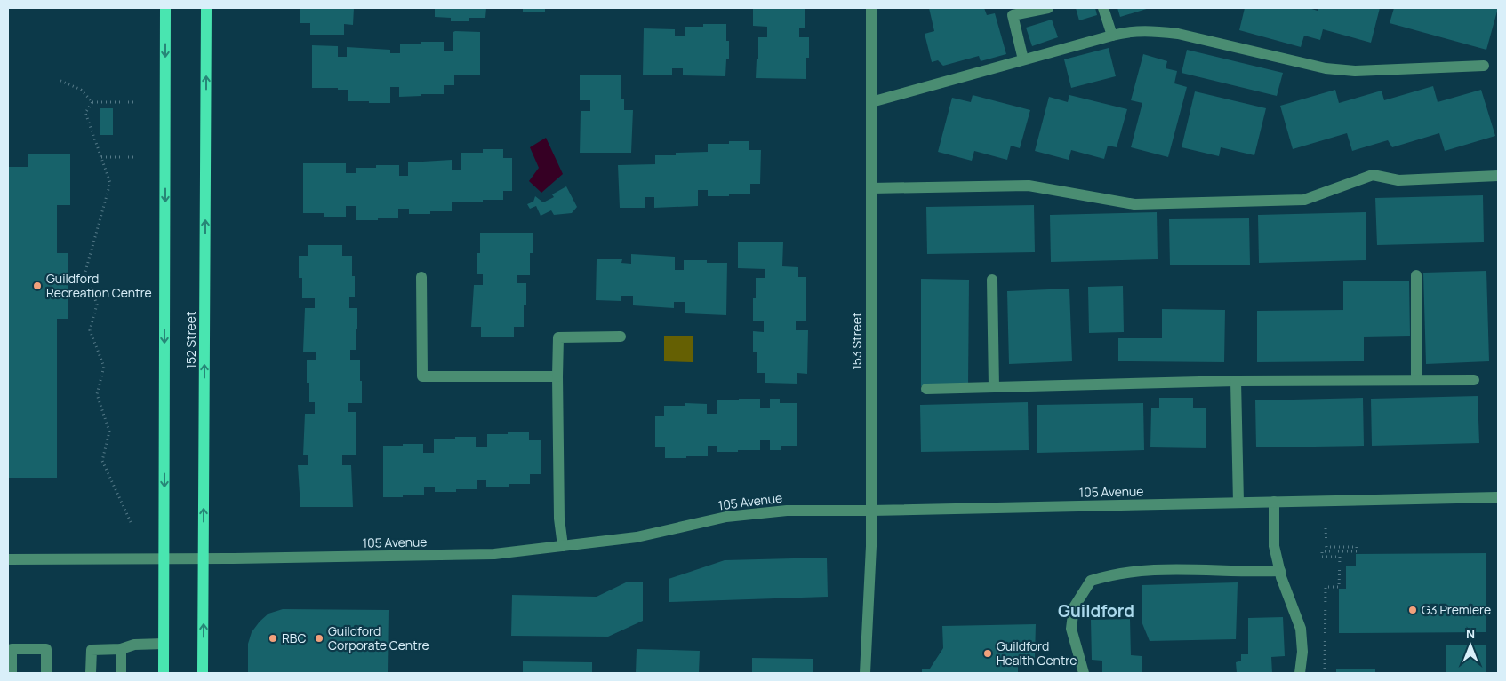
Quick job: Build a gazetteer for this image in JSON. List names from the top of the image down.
{
  "streets": {
    "main road": ["152 Street"],
    "street": ["153 Street", "105 Avenue"]
  },
  "crossings": [
    ["152 Street", "105 Avenue"],
    ["153 Street", "105 Avenue"]
  ],
  "districts": ["Guildford"],
  "places": [
    "Guildford Recreation Centre",
    "G3 Premiere",
    "RBC",
    "Guildford Corporate Centre",
    "Guildford Health Centre"
  ],
  "north": "top"
}
